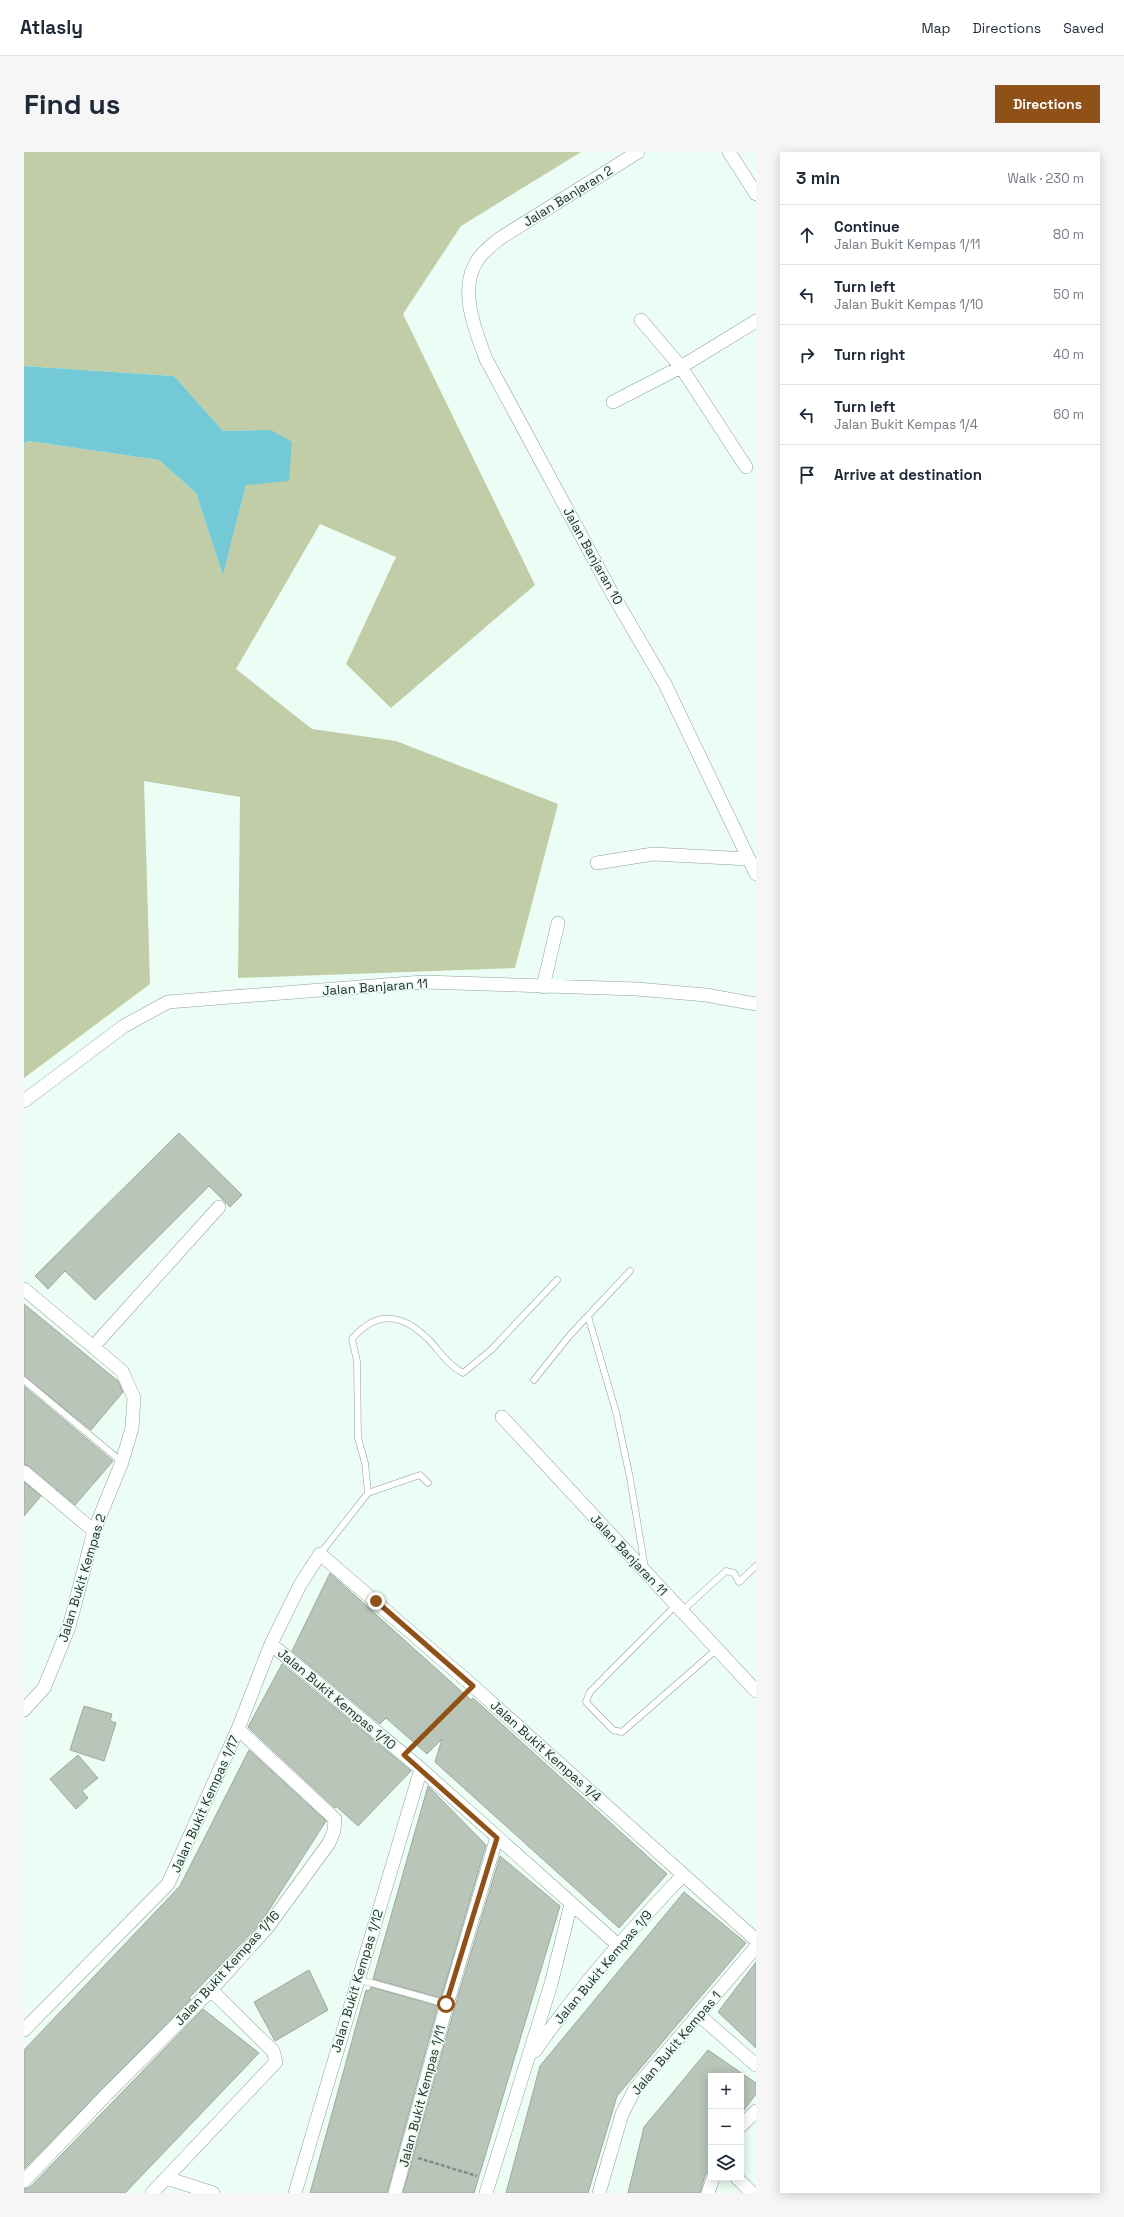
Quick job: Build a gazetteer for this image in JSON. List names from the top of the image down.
{
  "streets": {
    "street": [
      "Jalan Banjaran 2",
      "Jalan Banjaran 10",
      "Jalan Banjaran 11",
      "Jalan Bukit Kempas 2",
      "Jalan Bukit Kempas 1/10",
      "Jalan Bukit Kempas 1/4",
      "Jalan Bukit Kempas 1/17",
      "Jalan Bukit Kempas 1/9",
      "Jalan Bukit Kempas 1/16",
      "Jalan Bukit Kempas 1/12",
      "Jalan Bukit Kempas 1",
      "Jalan Bukit Kempas 1/11"
    ]
  },
  "crossings": [
    ["Jalan Banjaran 2", "Jalan Banjaran 10"],
    ["Jalan Bukit Kempas 1/10", "Jalan Bukit Kempas 1/17"],
    ["Jalan Bukit Kempas 1/10", "Jalan Bukit Kempas 1/9"],
    ["Jalan Bukit Kempas 1/10", "Jalan Bukit Kempas 1/12"],
    ["Jalan Bukit Kempas 1/10", "Jalan Bukit Kempas 1/11"],
    ["Jalan Bukit Kempas 1/4", "Jalan Bukit Kempas 1/17"],
    ["Jalan Bukit Kempas 1/4", "Jalan Bukit Kempas 1/9"],
    ["Jalan Bukit Kempas 1/17", "Jalan Bukit Kempas 1/16"]
  ],
  "page": {
    "header": "Atlasly",
    "nav": ["Map", "Directions", "Saved"],
    "buttons": "Directions",
    "title": "Find us",
    "heading": ["3 min", "Walk · 230 m"],
    "list": [
      ["Continue", "Jalan Bukit Kempas 1/11", "80 m"],
      ["Turn left", "Jalan Bukit Kempas 1/10", "50 m"],
      ["Turn right", "40 m"],
      ["Turn left", "Jalan Bukit Kempas 1/4", "60 m"],
      "Arrive at destination"
    ],
    "map_buttons": ["+", "−"]
  }
}
